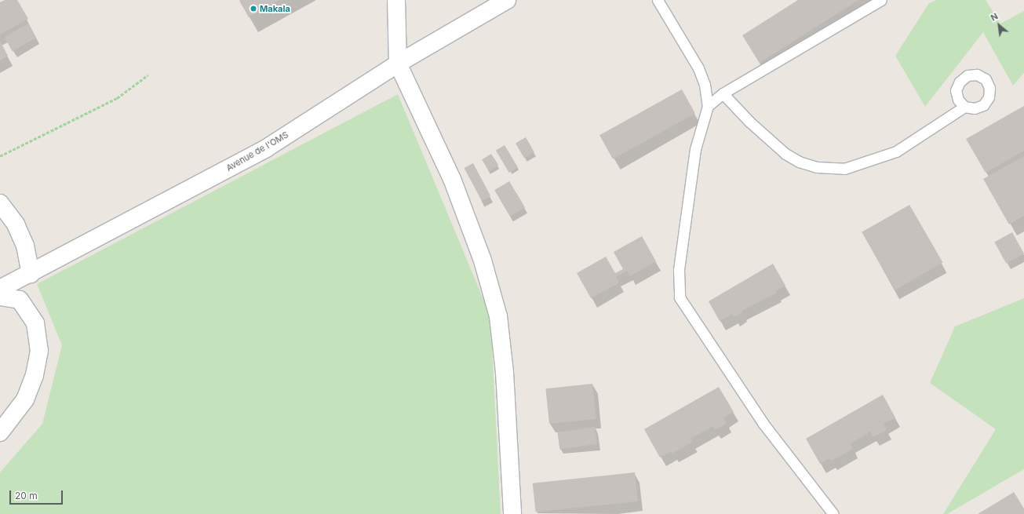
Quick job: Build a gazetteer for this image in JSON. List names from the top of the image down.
{
  "streets": {
    "street": ["Avenue de l'OMS"]
  },
  "places": ["Makala"],
  "scale_bar": "20 m",
  "north": "top left"
}
